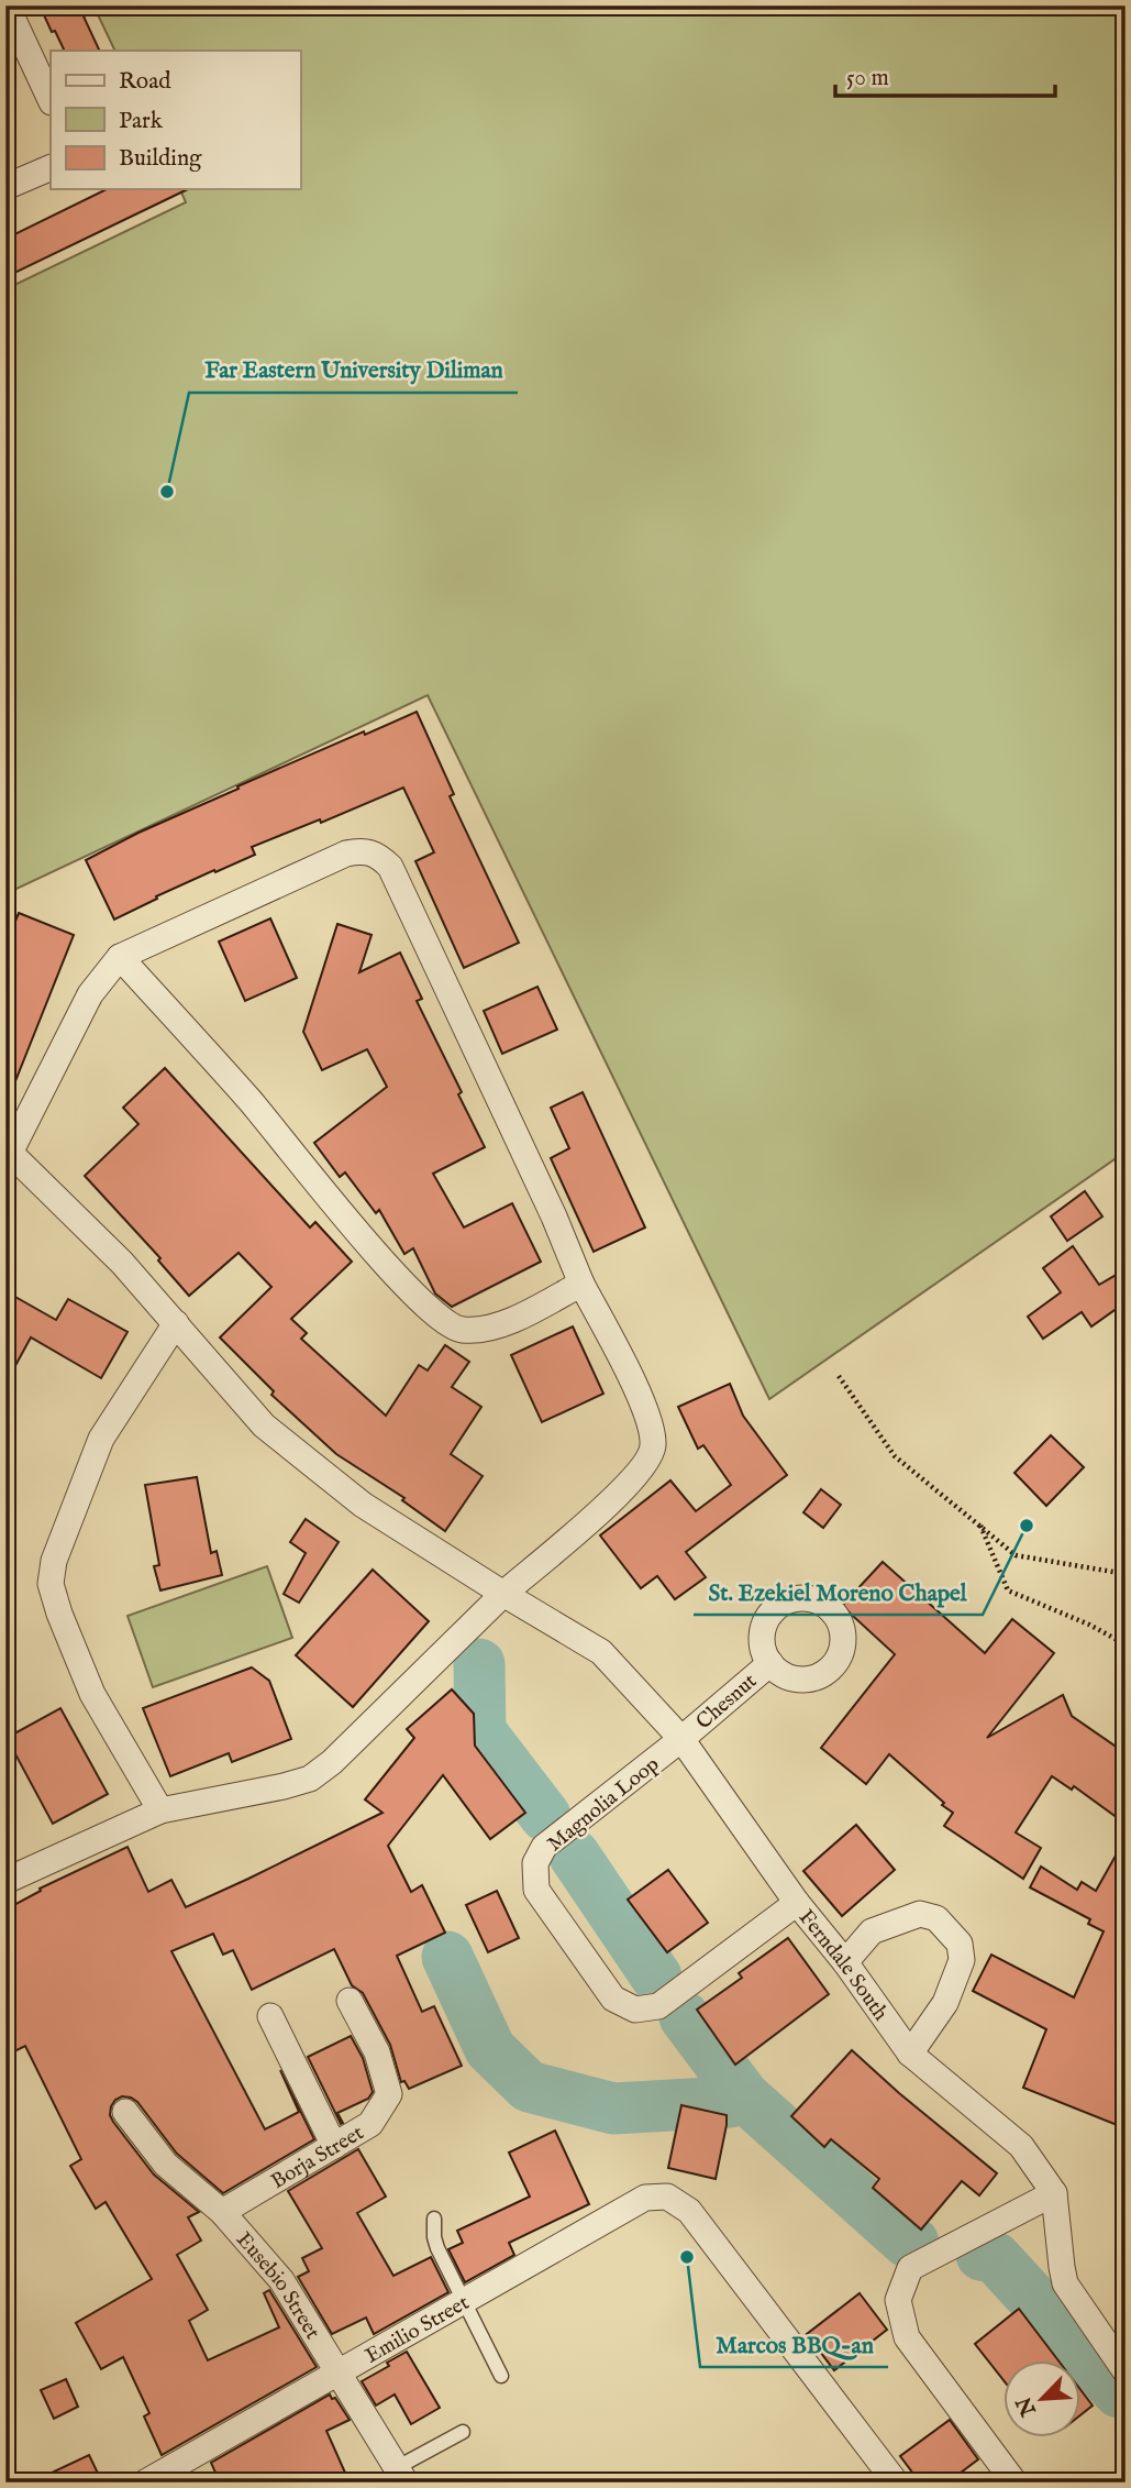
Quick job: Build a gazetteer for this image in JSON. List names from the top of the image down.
{
  "streets": {
    "street": [
      "Chesnut",
      "Magnolia Loop",
      "Ferndale South",
      "Borja Street",
      "Eusebio Street",
      "Emilio Street"
    ]
  },
  "crossings": [
    ["Chesnut", "Magnolia Loop"],
    ["Chesnut", "Ferndale South"],
    ["Magnolia Loop", "Ferndale South"],
    ["Borja Street", "Eusebio Street"],
    ["Eusebio Street", "Emilio Street"]
  ],
  "places": ["Far Eastern University Diliman", "St. Ezekiel Moreno Chapel", "Marcos BBQ-an"],
  "legend": ["Road", "Park", "Building"],
  "scale_bar": "50 m",
  "north": "bottom left"
}
